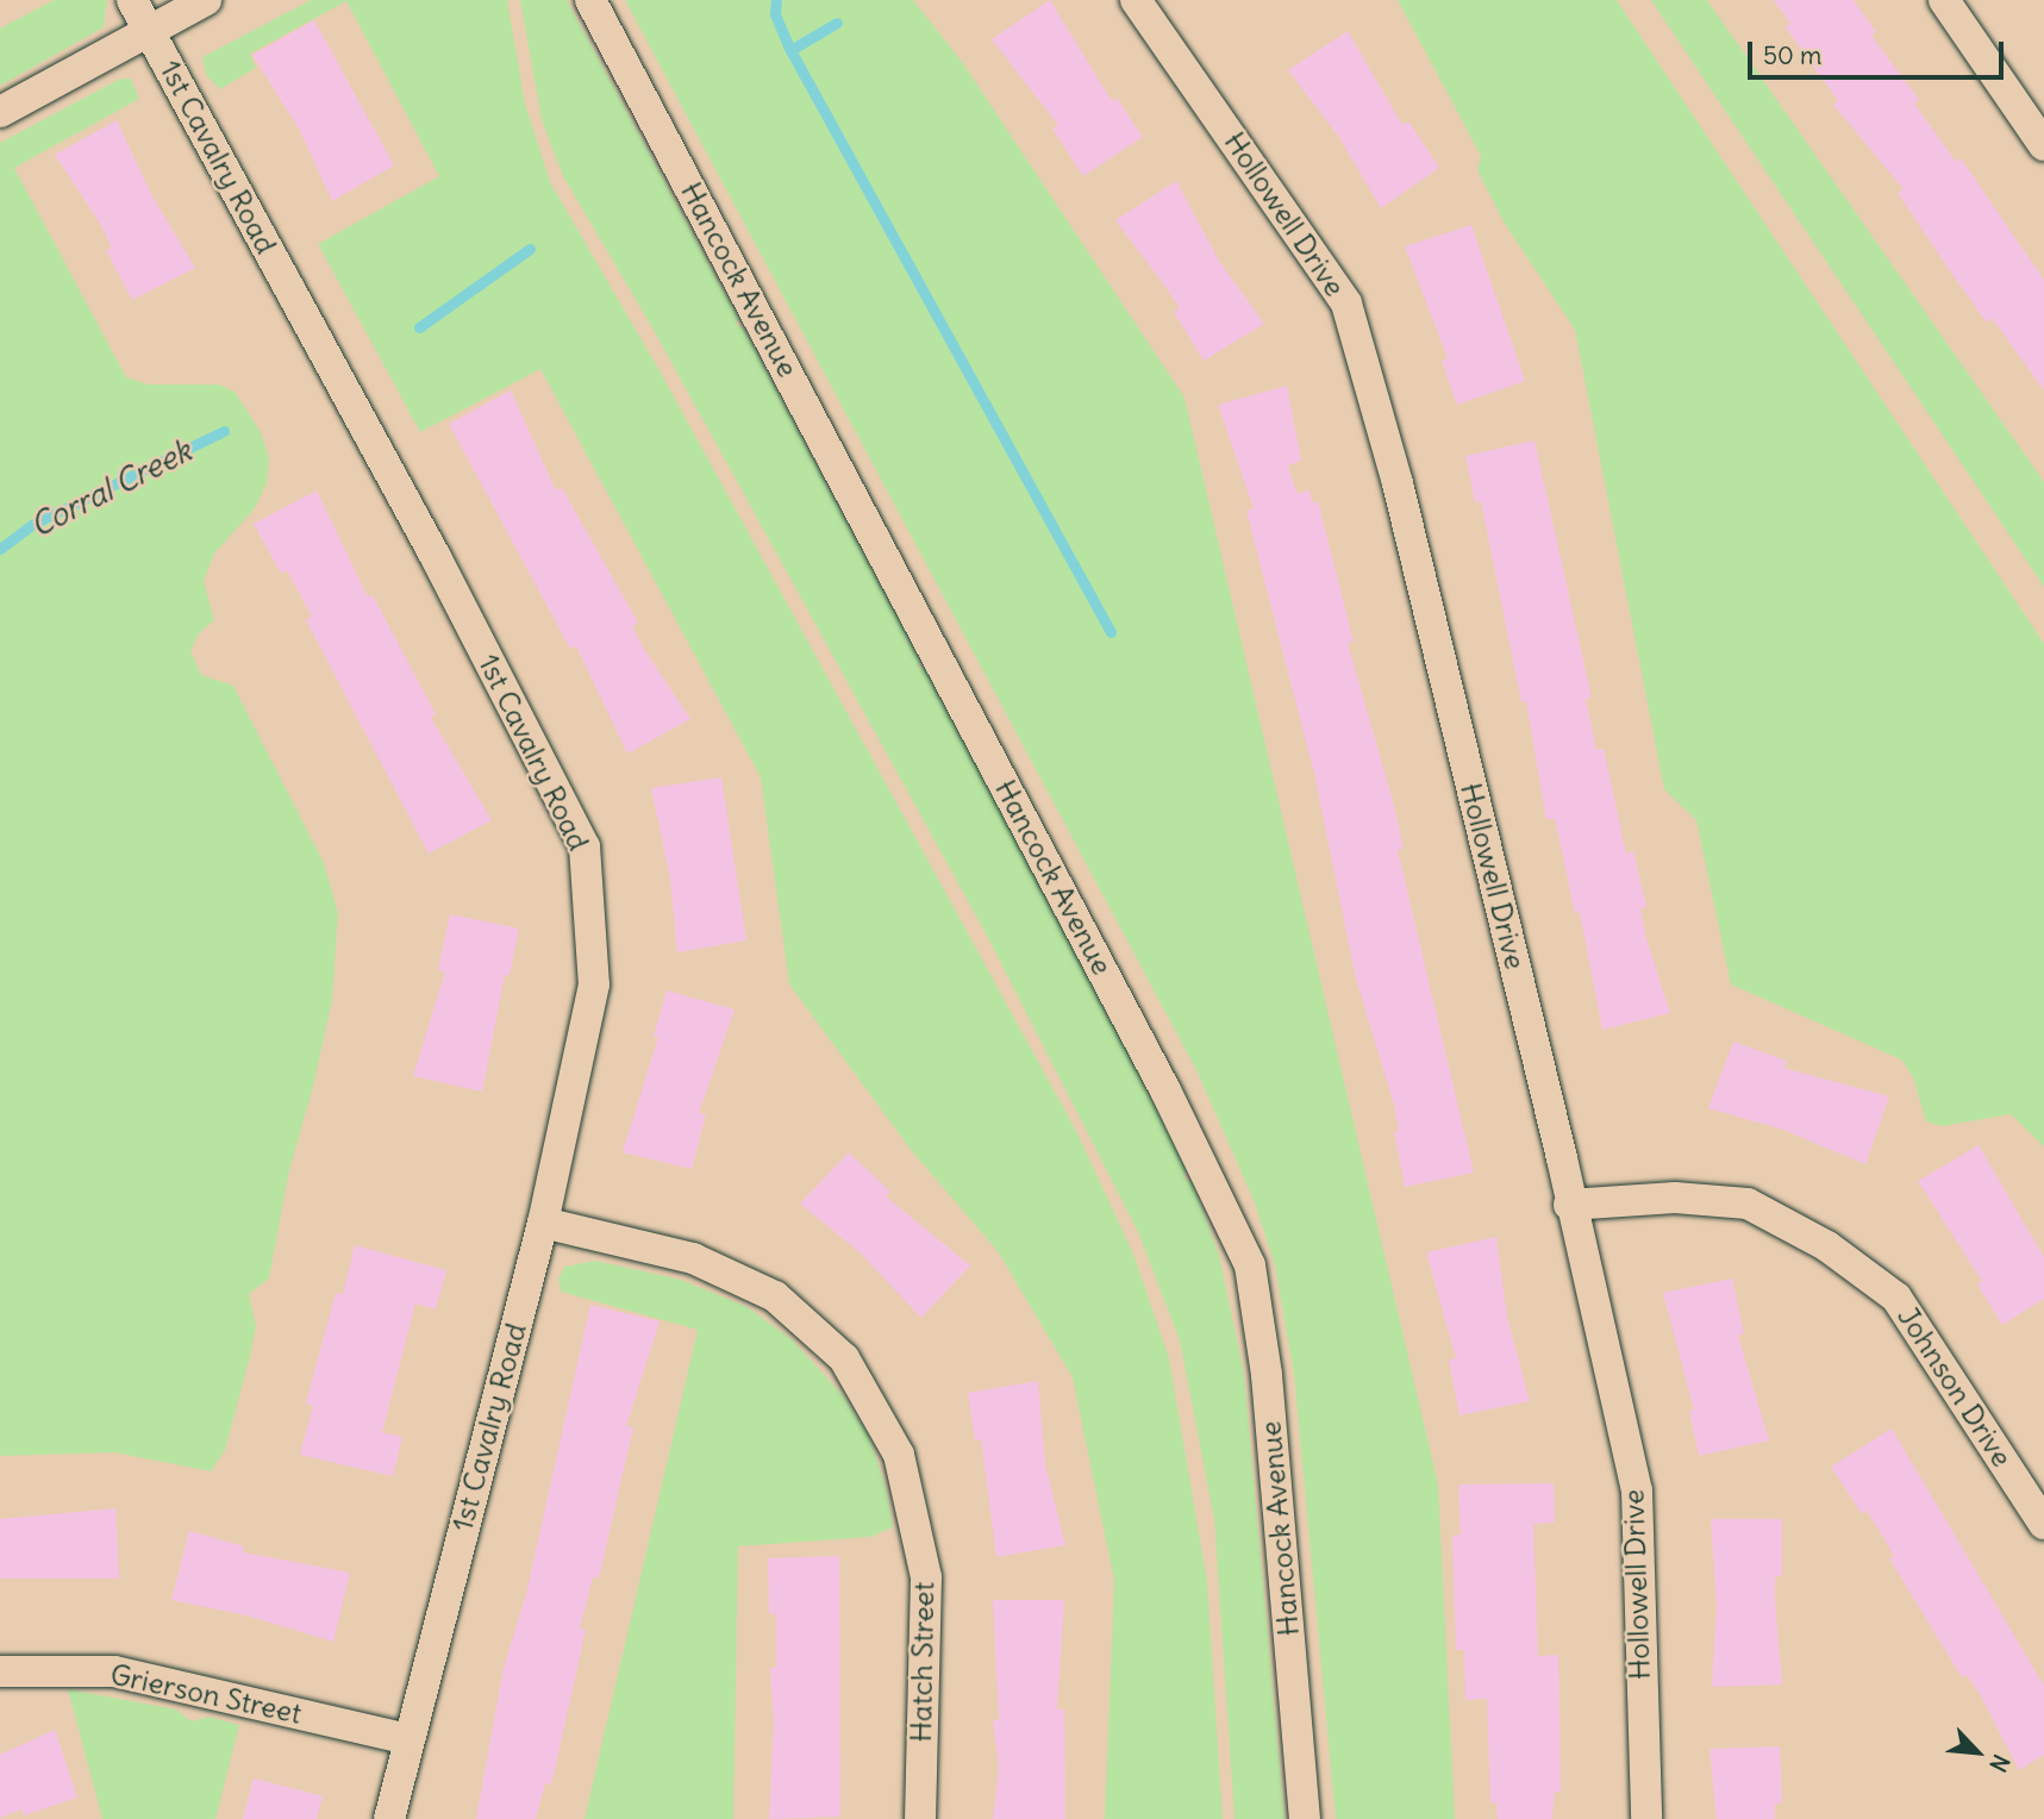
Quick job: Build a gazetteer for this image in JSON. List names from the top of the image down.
{
  "streets": {
    "street": [
      "1st Cavalry Road",
      "Hollowell Drive",
      "Hancock Avenue",
      "Johnson Drive",
      "Hatch Street",
      "Grierson Street"
    ]
  },
  "crossings": [
    ["1st Cavalry Road", "Hatch Street"],
    ["1st Cavalry Road", "Grierson Street"],
    ["Hollowell Drive", "Johnson Drive"]
  ],
  "water": ["Corral Creek"],
  "scale_bar": "50 m",
  "north": "bottom right"
}
